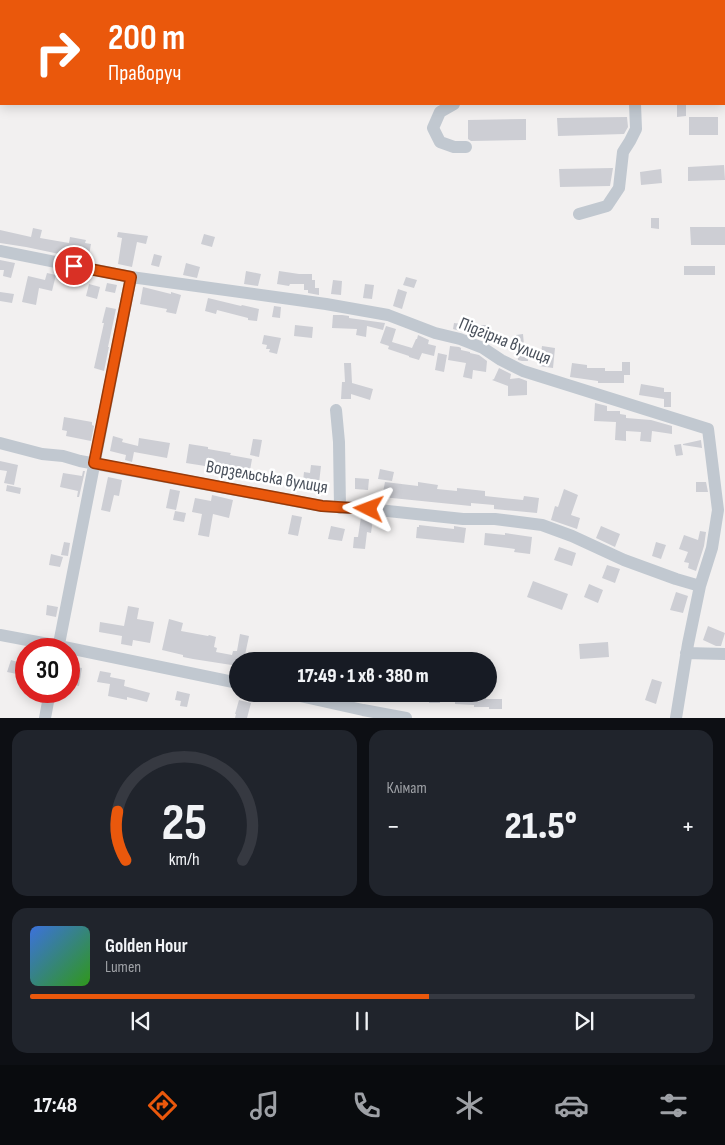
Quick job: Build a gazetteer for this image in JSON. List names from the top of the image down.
{
  "streets": {
    "street": ["Підгірна вулиця", "Ворзельська вулиця"]
  },
  "crossings": [
    ["Підгірна вулиця", "Ворзельська вулиця"]
  ],
  "page": {
    "turn": ["200 m", "Праворуч"],
    "limit": "30",
    "trip": "17:49 · 1 хв · 380 m",
    "tile": "Клімат",
    "heat": ["−", "21.5°", "+"],
    "song": ["Golden Hour", "Lumen"],
    "tabs": "17:48",
    "gauge": ["25", "km/h"]
  }
}
